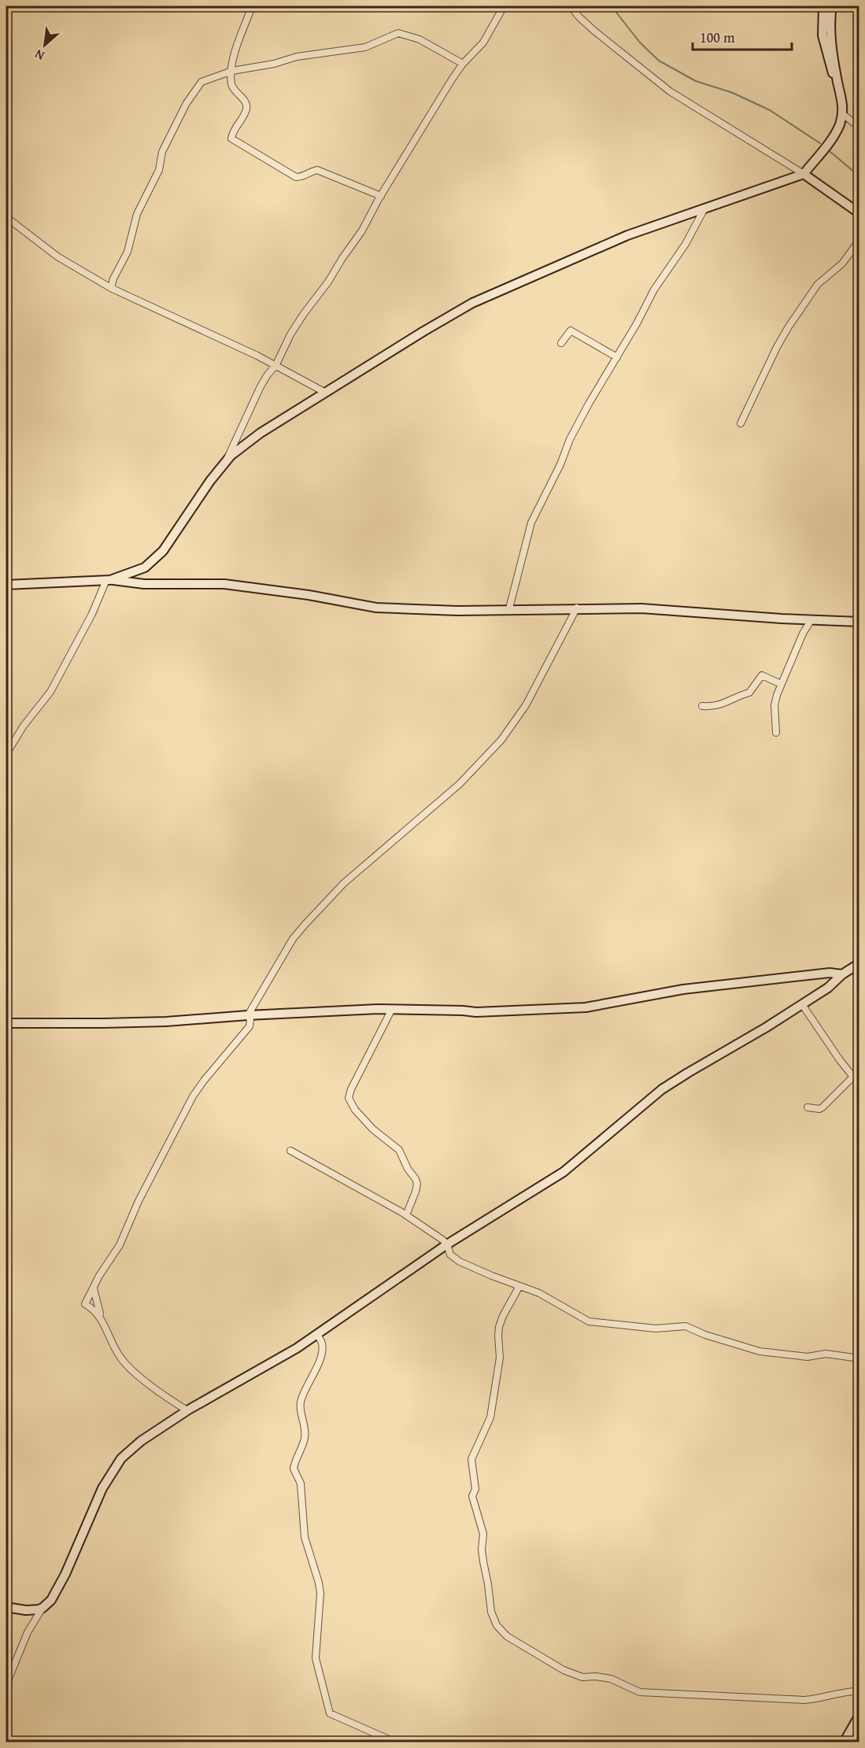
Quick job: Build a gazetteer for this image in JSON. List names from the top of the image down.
{
  "scale_bar": "100 m",
  "north": "bottom left"
}
